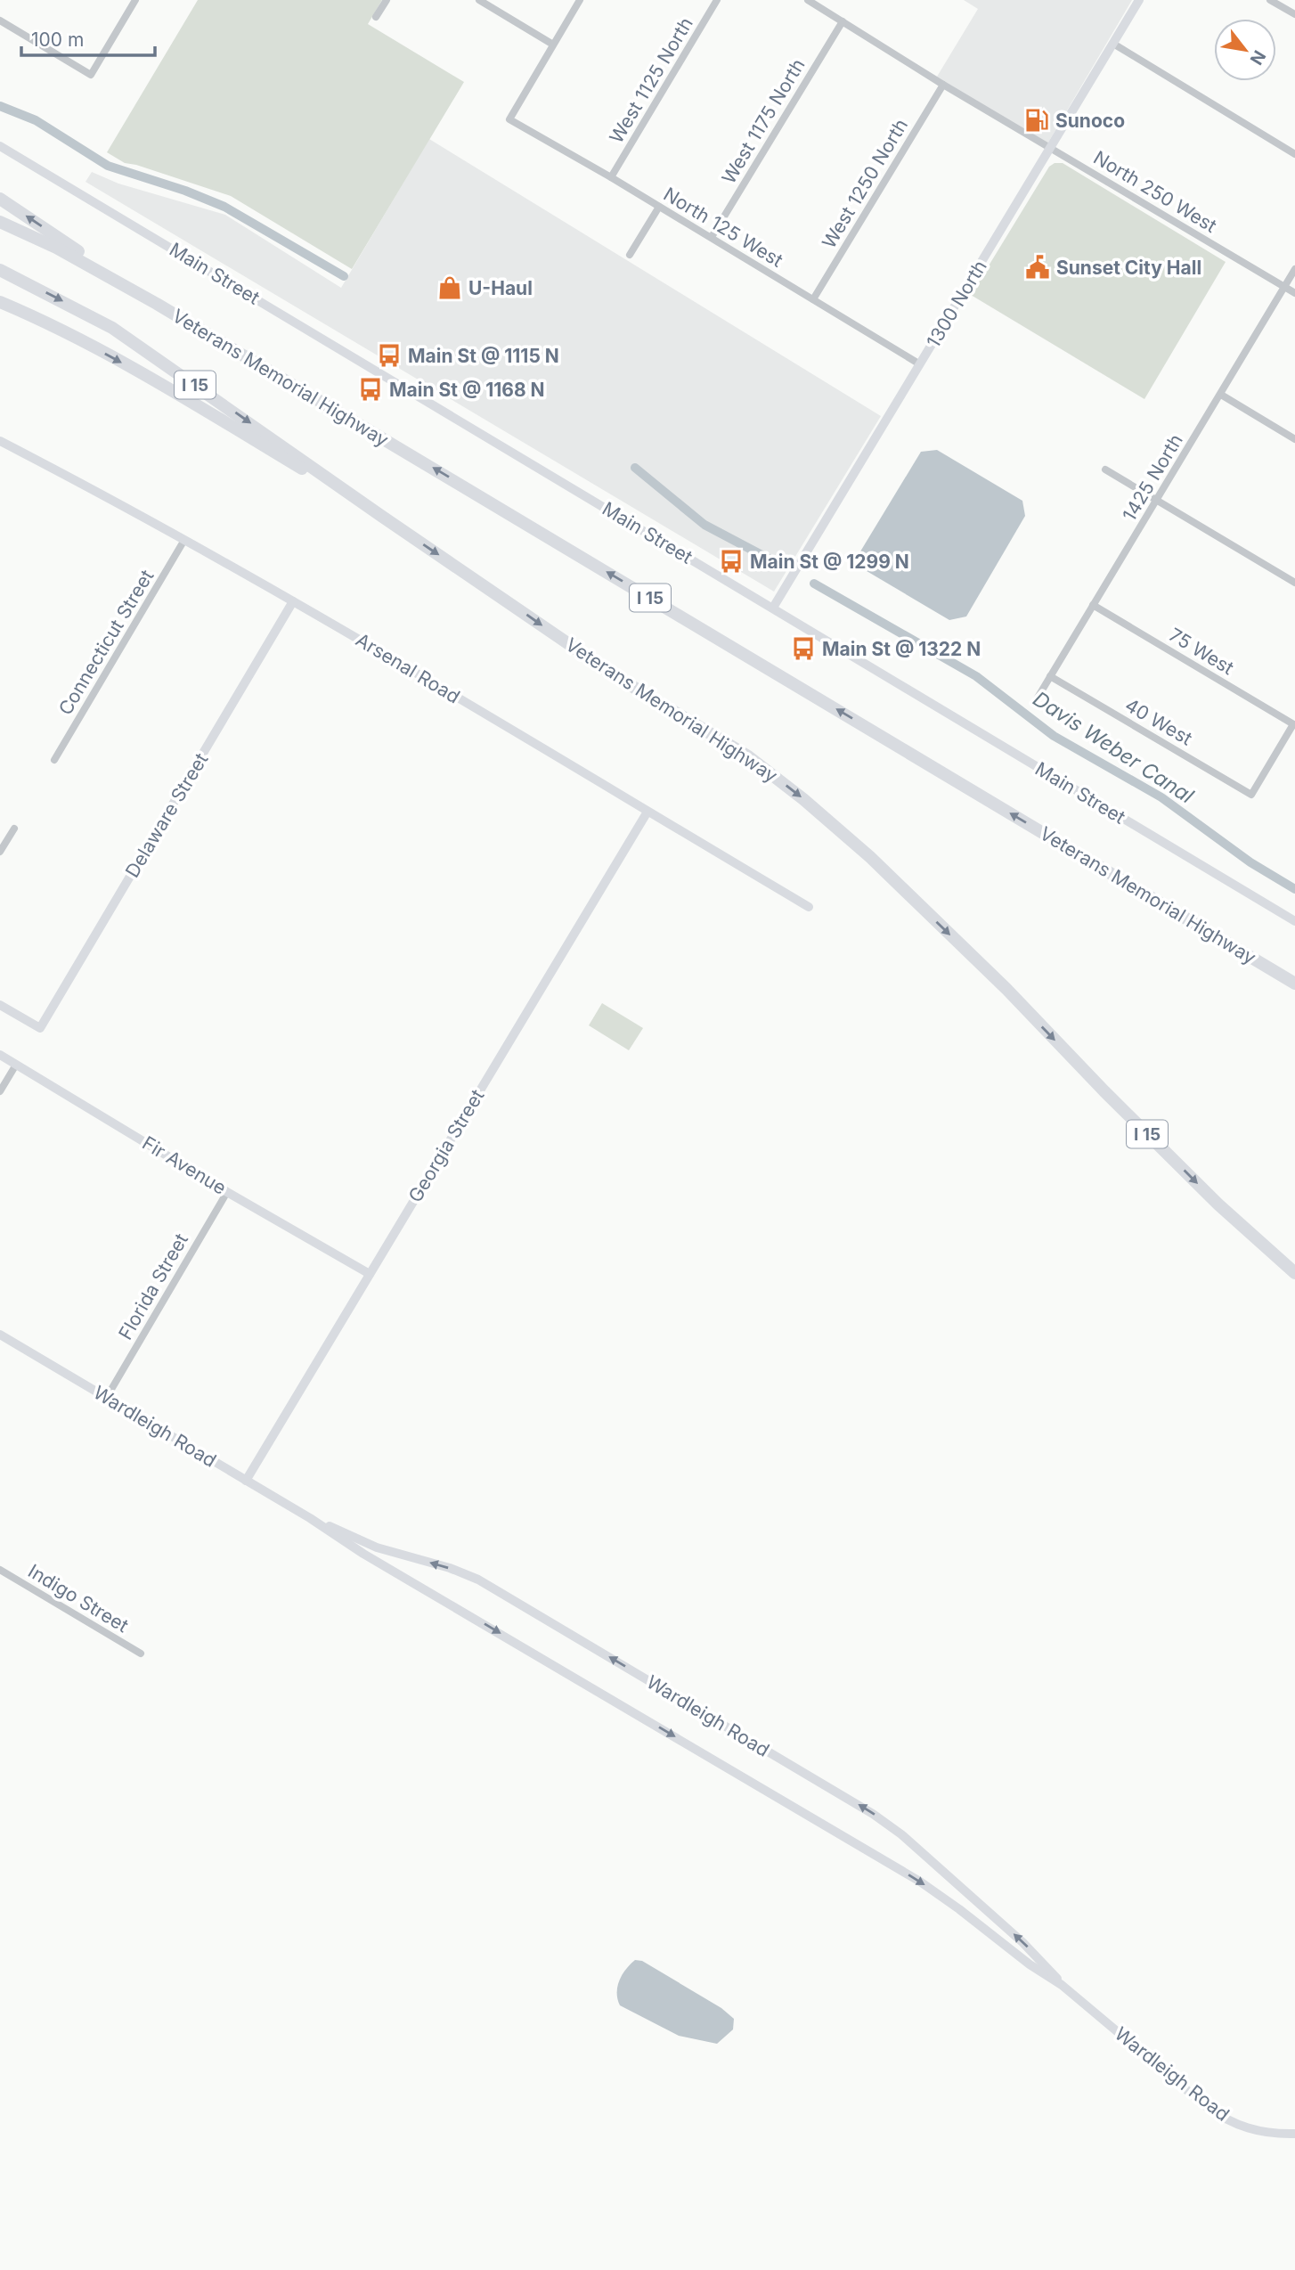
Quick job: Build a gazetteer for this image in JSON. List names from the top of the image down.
{
  "streets": {
    "highway": ["Veterans Memorial Highway", "I 15"],
    "main road": [
      "Main Street",
      "1300 North",
      "Arsenal Road",
      "Delaware Street",
      "Georgia Street",
      "Fir Avenue",
      "Wardleigh Road"
    ],
    "street": [
      "West 1125 North",
      "West 1175 North",
      "West 1250 North",
      "North 250 West",
      "North 125 West",
      "1425 North",
      "Connecticut Street",
      "75 West",
      "40 West",
      "Florida Street",
      "Indigo Street"
    ]
  },
  "crossings": [
    ["West 1125 North", "North 125 West"],
    ["West 1175 North", "North 250 West"],
    ["West 1175 North", "North 125 West"],
    ["West 1250 North", "North 250 West"],
    ["West 1250 North", "North 125 West"],
    ["North 250 West", "1300 North"],
    ["North 250 West", "1425 North"],
    ["North 125 West", "1300 North"],
    ["Main Street", "1300 North"],
    ["1425 North", "75 West"],
    ["1425 North", "40 West"],
    ["Connecticut Street", "Arsenal Road"],
    ["75 West", "40 West"],
    ["Arsenal Road", "Delaware Street"],
    ["Arsenal Road", "Georgia Street"],
    ["Georgia Street", "Fir Avenue"],
    ["Georgia Street", "Wardleigh Road"],
    ["Fir Avenue", "Florida Street"],
    ["Florida Street", "Wardleigh Road"]
  ],
  "water": ["Davis Weber Canal"],
  "places": {
    "fuel station": ["Sunoco"],
    "public building": ["Sunset City Hall"],
    "shop": ["U-Haul"],
    "bus stop": [
      "Main St @ 1115 N",
      "Main St @ 1168 N",
      "Main St @ 1299 N",
      "Main St @ 1322 N"
    ]
  },
  "scale_bar": "100 m",
  "north": "bottom right"
}
